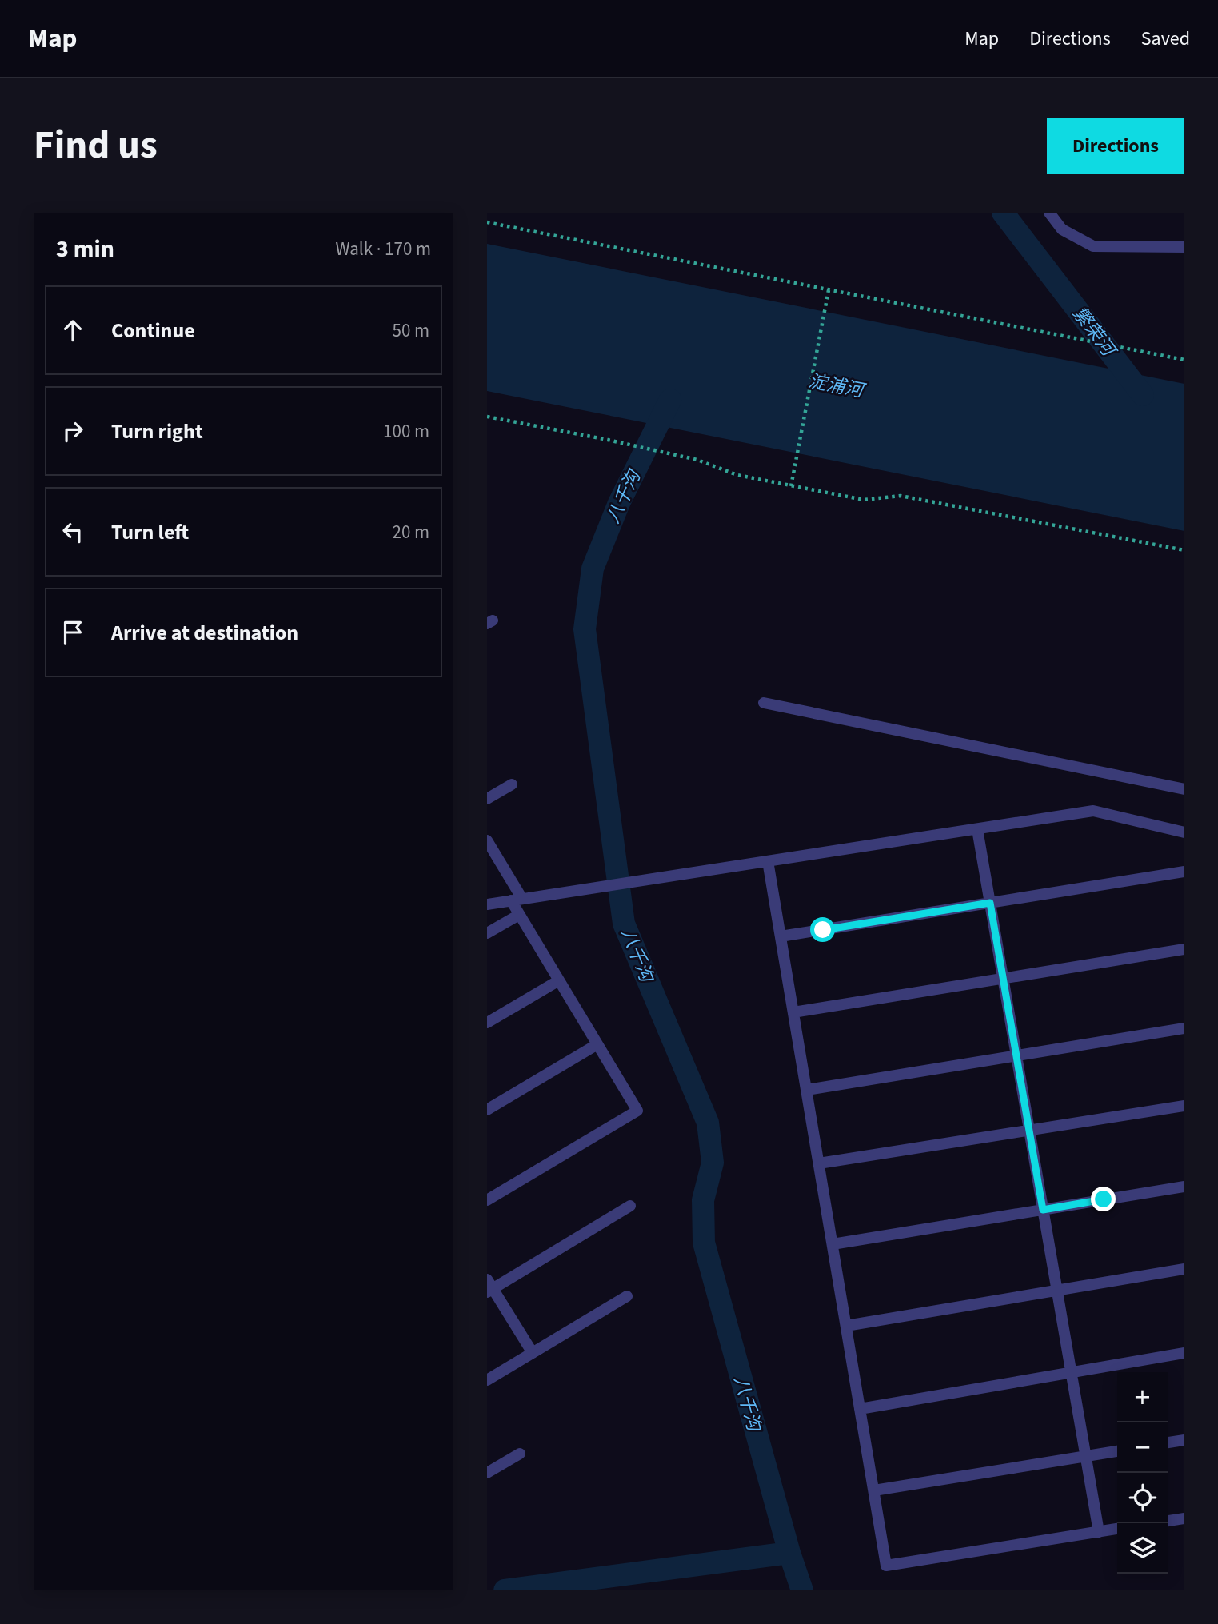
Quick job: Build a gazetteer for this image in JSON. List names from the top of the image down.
{
  "water": ["繁荣河", "淀浦河", "八千沟"],
  "page": {
    "header": "Map",
    "nav": ["Map", "Directions", "Saved"],
    "title": "Find us",
    "buttons": "Directions",
    "heading": ["3 min", "Walk · 170 m"],
    "list": [
      ["Continue", "50 m"],
      ["Turn right", "100 m"],
      ["Turn left", "20 m"],
      "Arrive at destination"
    ],
    "map_buttons": ["+", "−"]
  }
}
